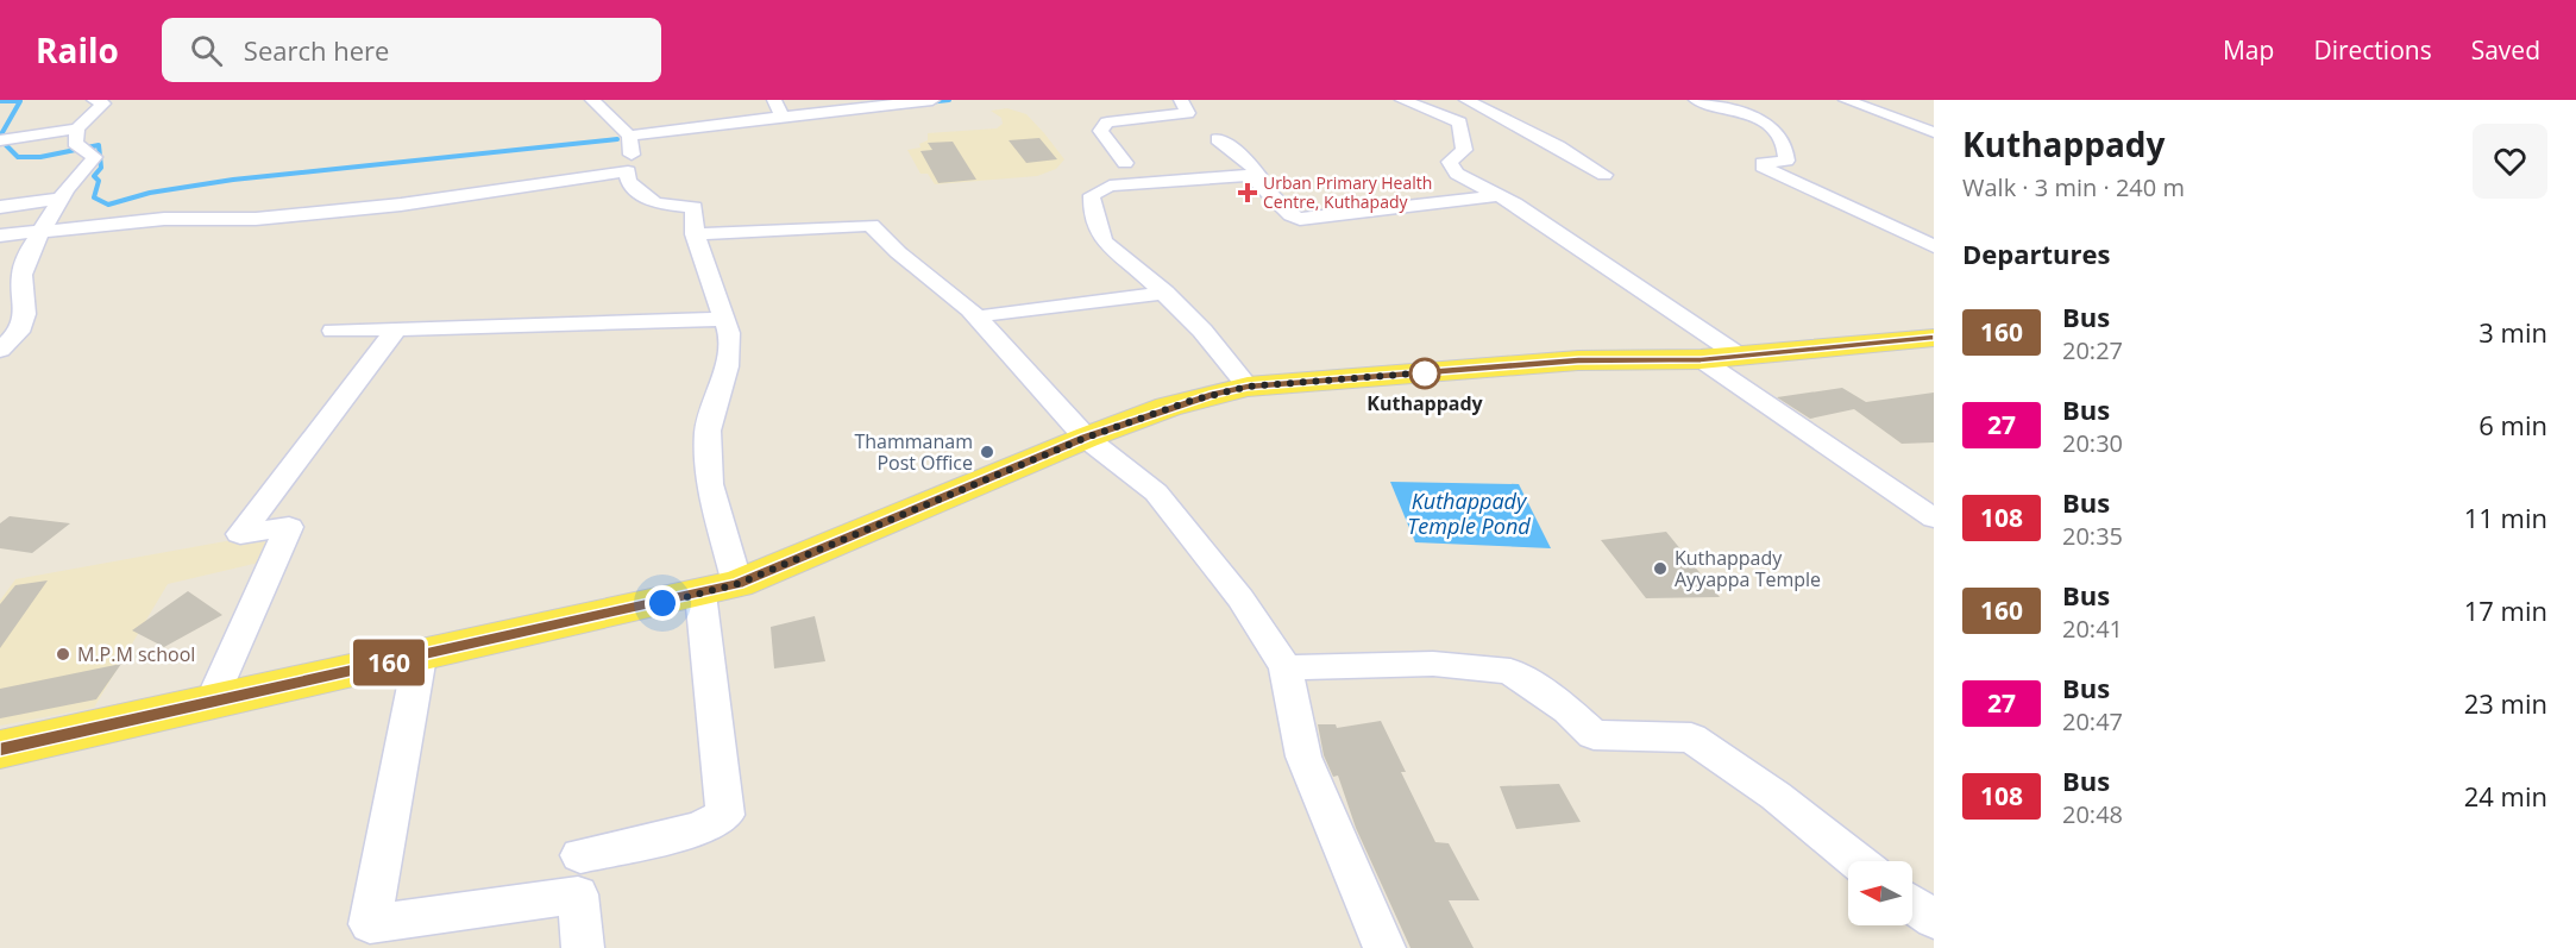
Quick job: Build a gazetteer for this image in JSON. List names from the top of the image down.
{
  "water": ["Kuthappady Temple Pond"],
  "places": {
    "health": ["Urban Primary Health Centre, Kuthapady"],
    "other": [
      "Kuthappady",
      "Thammanam Post Office",
      "Kuthappady Ayyappa Temple",
      "M.P.M school"
    ]
  },
  "lines": ["bus line 160"],
  "north": "left",
  "page": {
    "header": "Railo",
    "search": "Search here",
    "nav": ["Map", "Directions", "Saved"],
    "on_map": "160",
    "heading": [
      ["Kuthappady", "Walk · 3 min · 240 m"],
      "Departures"
    ],
    "list": [
      {
        "mark": "160",
        "name": "Bus",
        "note": "20:27",
        "value": "3 min"
      },
      {
        "mark": "27",
        "name": "Bus",
        "note": "20:30",
        "value": "6 min"
      },
      {
        "mark": "108",
        "name": "Bus",
        "note": "20:35",
        "value": "11 min"
      },
      {
        "mark": "160",
        "name": "Bus",
        "note": "20:41",
        "value": "17 min"
      },
      {
        "mark": "27",
        "name": "Bus",
        "note": "20:47",
        "value": "23 min"
      },
      {
        "mark": "108",
        "name": "Bus",
        "note": "20:48",
        "value": "24 min"
      }
    ]
  }
}
